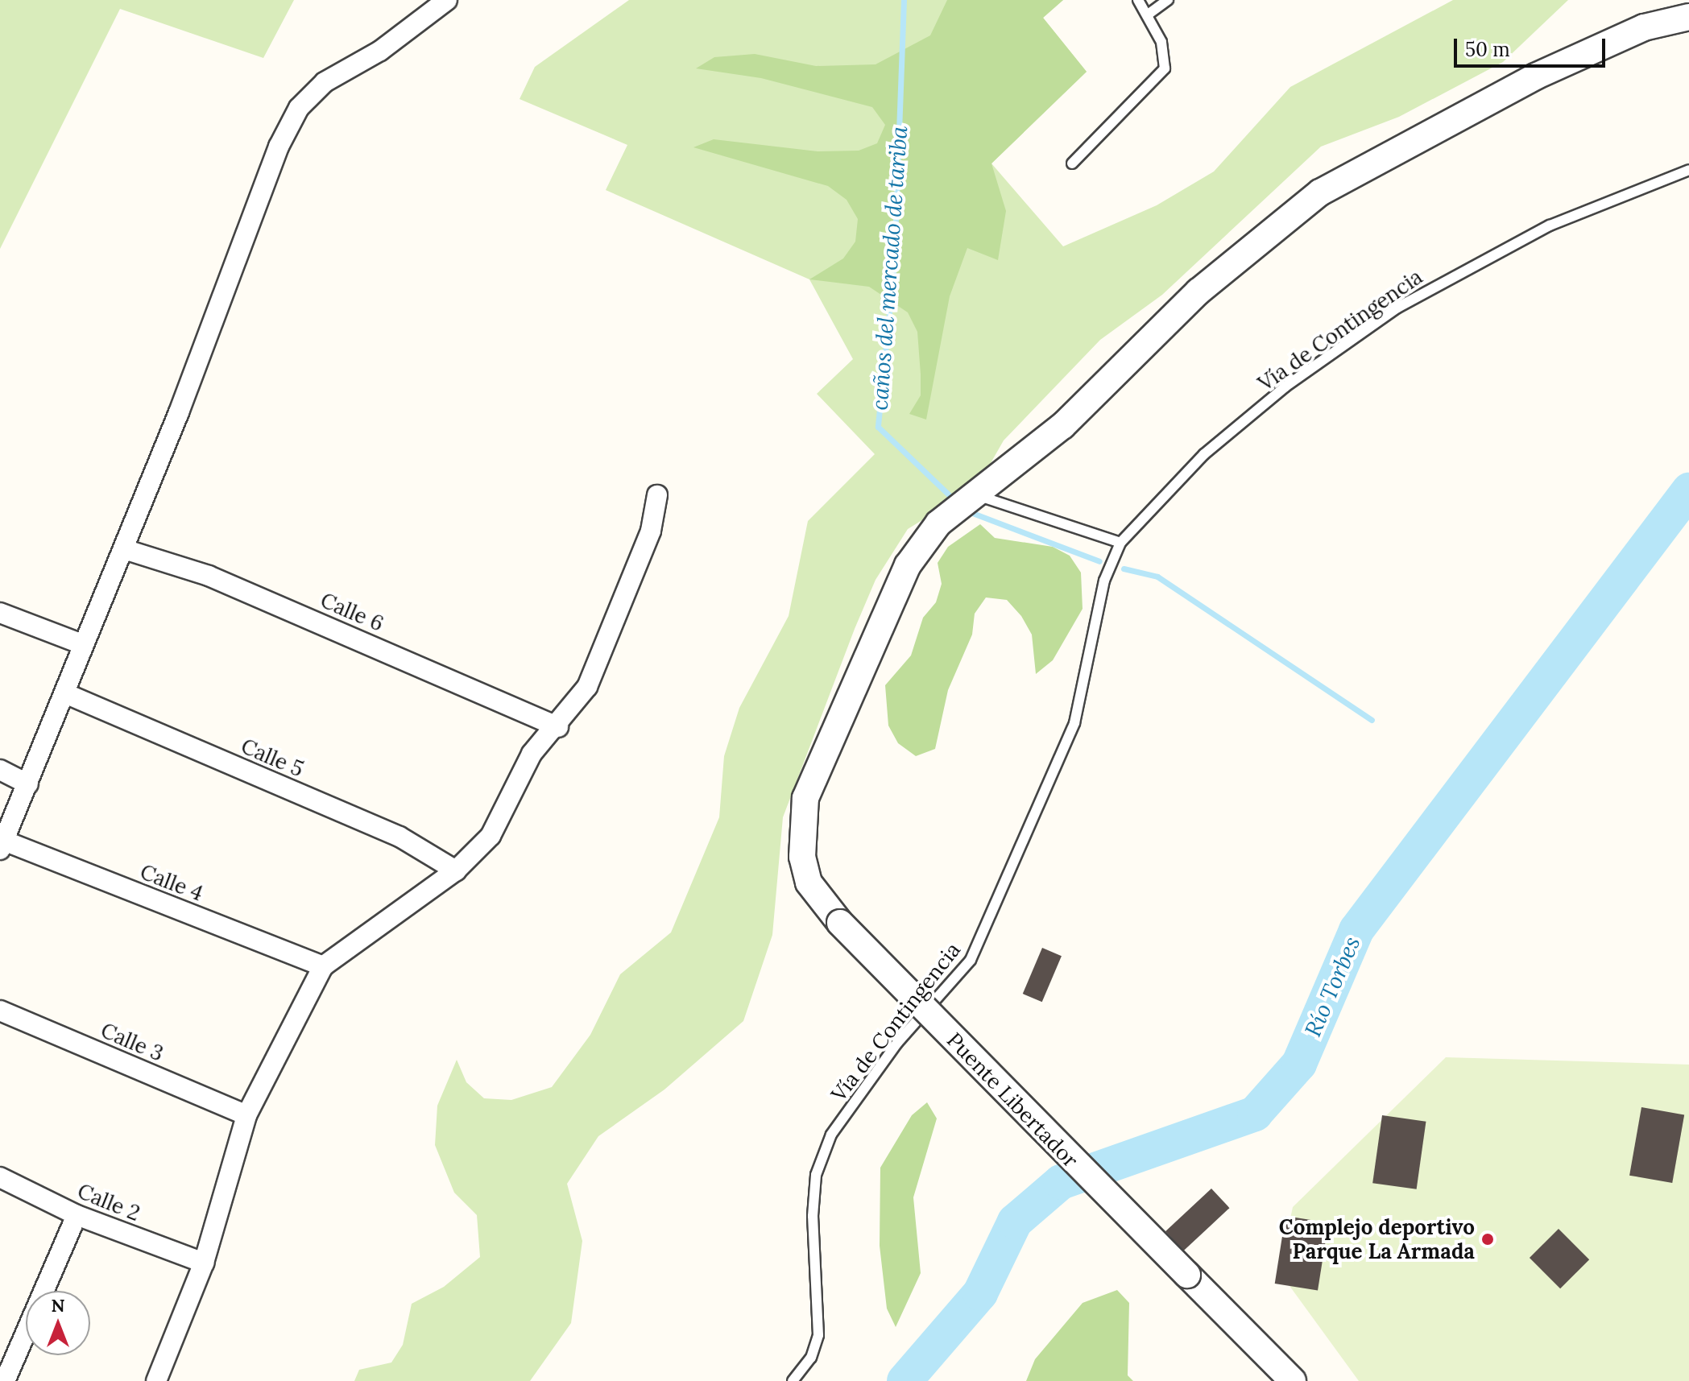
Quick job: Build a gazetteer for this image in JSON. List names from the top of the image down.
{
  "streets": {
    "street": [
      "Calle 6",
      "Calle 5",
      "Calle 4",
      "Calle 3",
      "Puente Libertador",
      "Calle 2"
    ],
    "lane": ["Vía de Contingencia"]
  },
  "water": ["caños del mercado de tariba", "Río Torbes"],
  "places": ["Complejo deportivo Parque La Armada"],
  "scale_bar": "50 m",
  "north": "top"
}
